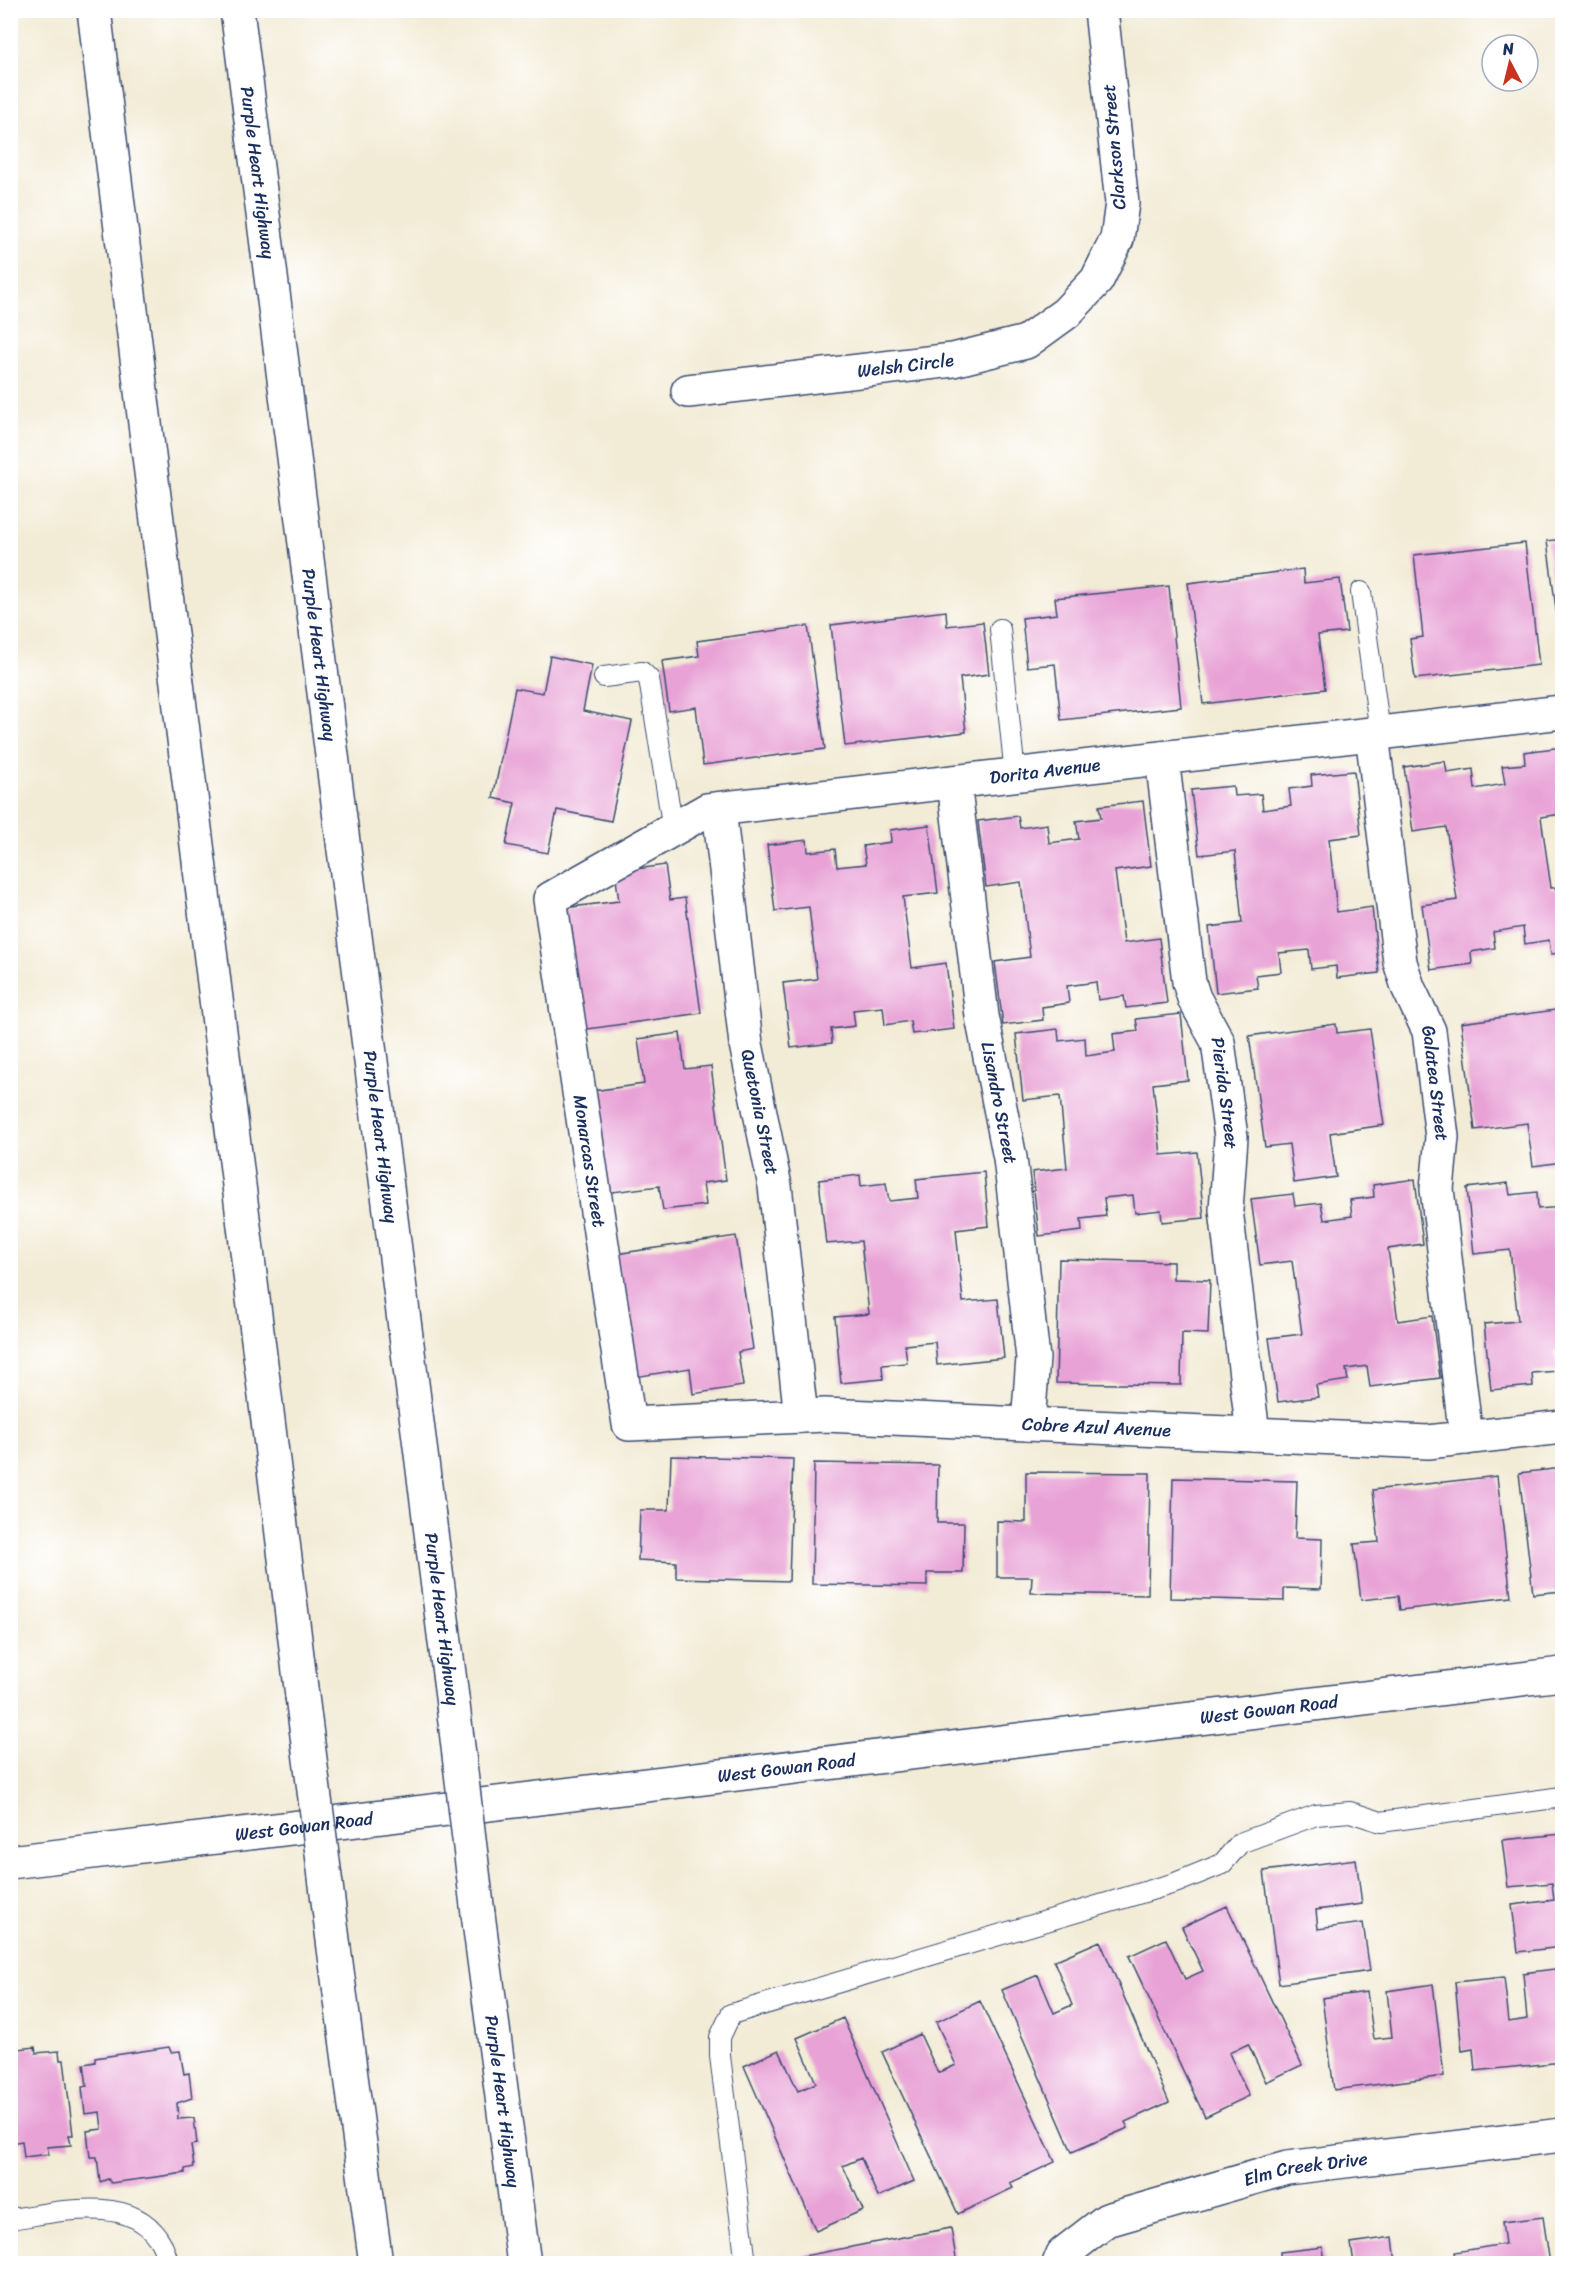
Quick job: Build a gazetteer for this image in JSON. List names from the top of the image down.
{
  "streets": {
    "main road": [
      "Clarkson Street",
      "Purple Heart Highway",
      "Welsh Circle",
      "Dorita Avenue",
      "Galatea Street",
      "Pierida Street",
      "Lisandro Street",
      "Quetonia Street",
      "Monarcas Street",
      "Cobre Azul Avenue",
      "West Gowan Road",
      "Elm Creek Drive"
    ]
  },
  "crossings": [
    ["Clarkson Street", "Welsh Circle"],
    ["Dorita Avenue", "Galatea Street"],
    ["Dorita Avenue", "Pierida Street"],
    ["Dorita Avenue", "Lisandro Street"],
    ["Dorita Avenue", "Quetonia Street"],
    ["Dorita Avenue", "Monarcas Street"],
    ["Galatea Street", "Cobre Azul Avenue"],
    ["Pierida Street", "Cobre Azul Avenue"],
    ["Lisandro Street", "Cobre Azul Avenue"],
    ["Quetonia Street", "Cobre Azul Avenue"],
    ["Monarcas Street", "Cobre Azul Avenue"]
  ],
  "north": "top"
}
